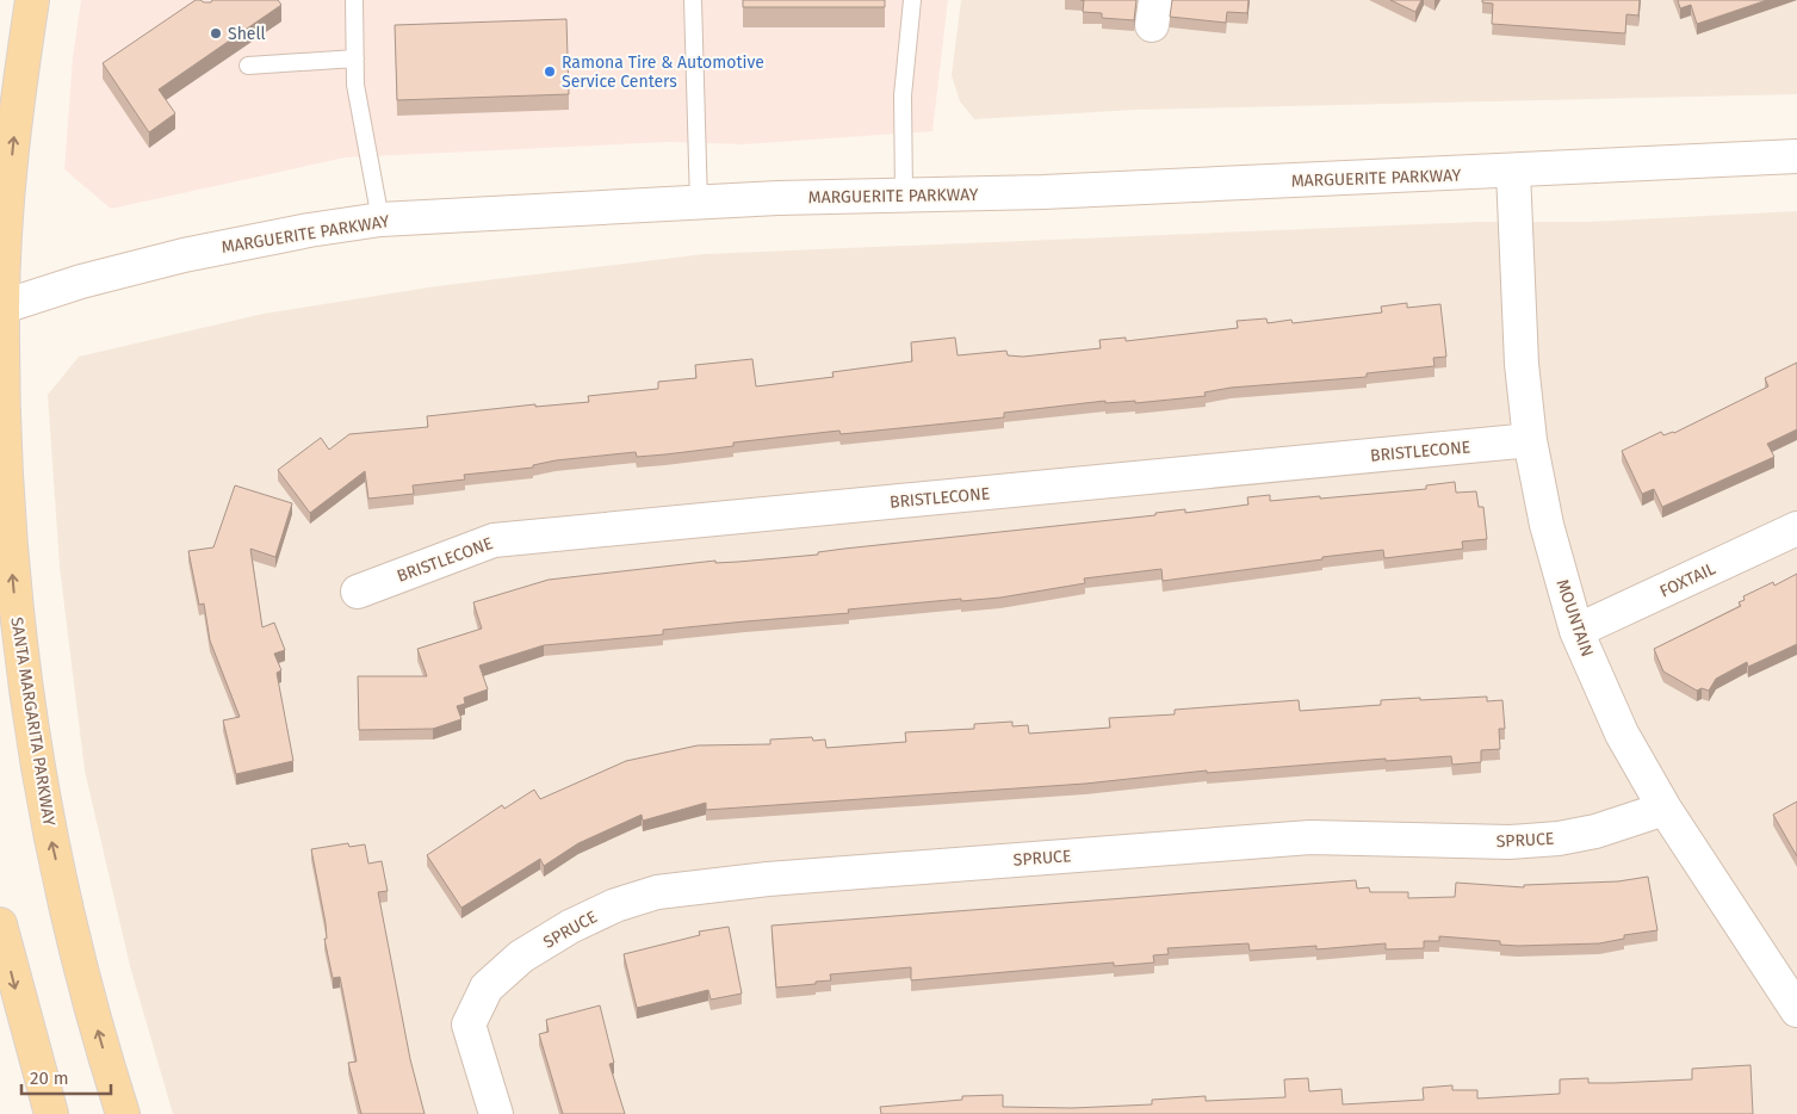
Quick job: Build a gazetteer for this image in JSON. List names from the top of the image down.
{
  "streets": {
    "main road": ["SANTA MARGARITA PARKWAY"],
    "street": [
      "MARGUERITE PARKWAY",
      "BRISTLECONE",
      "FOXTAIL",
      "MOUNTAIN",
      "SPRUCE"
    ]
  },
  "crossings": [
    ["MARGUERITE PARKWAY", "MOUNTAIN"],
    ["MARGUERITE PARKWAY", "SANTA MARGARITA PARKWAY"],
    ["BRISTLECONE", "MOUNTAIN"],
    ["FOXTAIL", "MOUNTAIN"],
    ["MOUNTAIN", "SPRUCE"]
  ],
  "one_way": ["SANTA MARGARITA PARKWAY"],
  "places": ["Shell", "Ramona Tire & Automotive Service Centers"],
  "scale_bar": "20 m"
}
